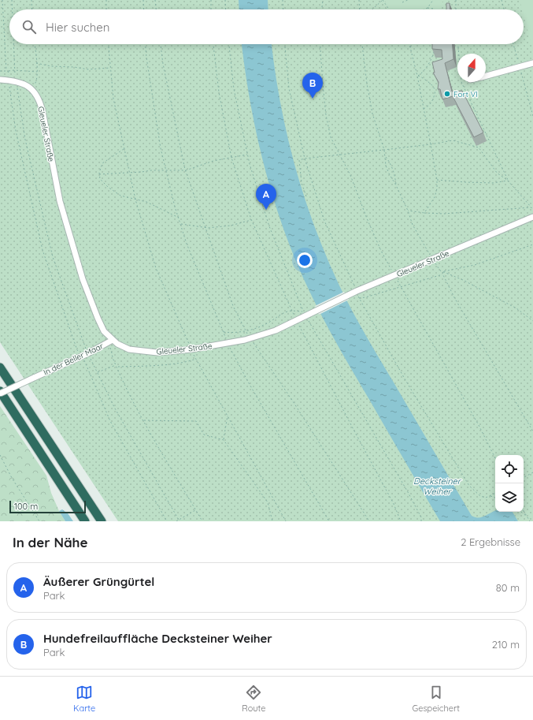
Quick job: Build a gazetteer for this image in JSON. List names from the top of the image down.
{
  "streets": {
    "street": ["Gleueler Straße", "In der Beller Maar"]
  },
  "crossings": [
    ["Gleueler Straße", "In der Beller Maar"]
  ],
  "water": ["Decksteiner Weiher"],
  "places": ["Fort VI"],
  "scale_bar": "100 m",
  "north": "top",
  "page": {
    "search": "Hier suchen",
    "pins": ["B", "A"],
    "scale": "100 m",
    "heading": ["In der Nähe", "2 Ergebnisse"],
    "list": [
      {
        "mark": "A",
        "name": "Äußerer Grüngürtel",
        "note": "Park",
        "value": "80 m"
      },
      {
        "mark": "B",
        "name": "Hundefreilauffläche Decksteiner Weiher",
        "note": "Park",
        "value": "210 m"
      }
    ],
    "nav": ["Karte", "Route", "Gespeichert"]
  }
}
